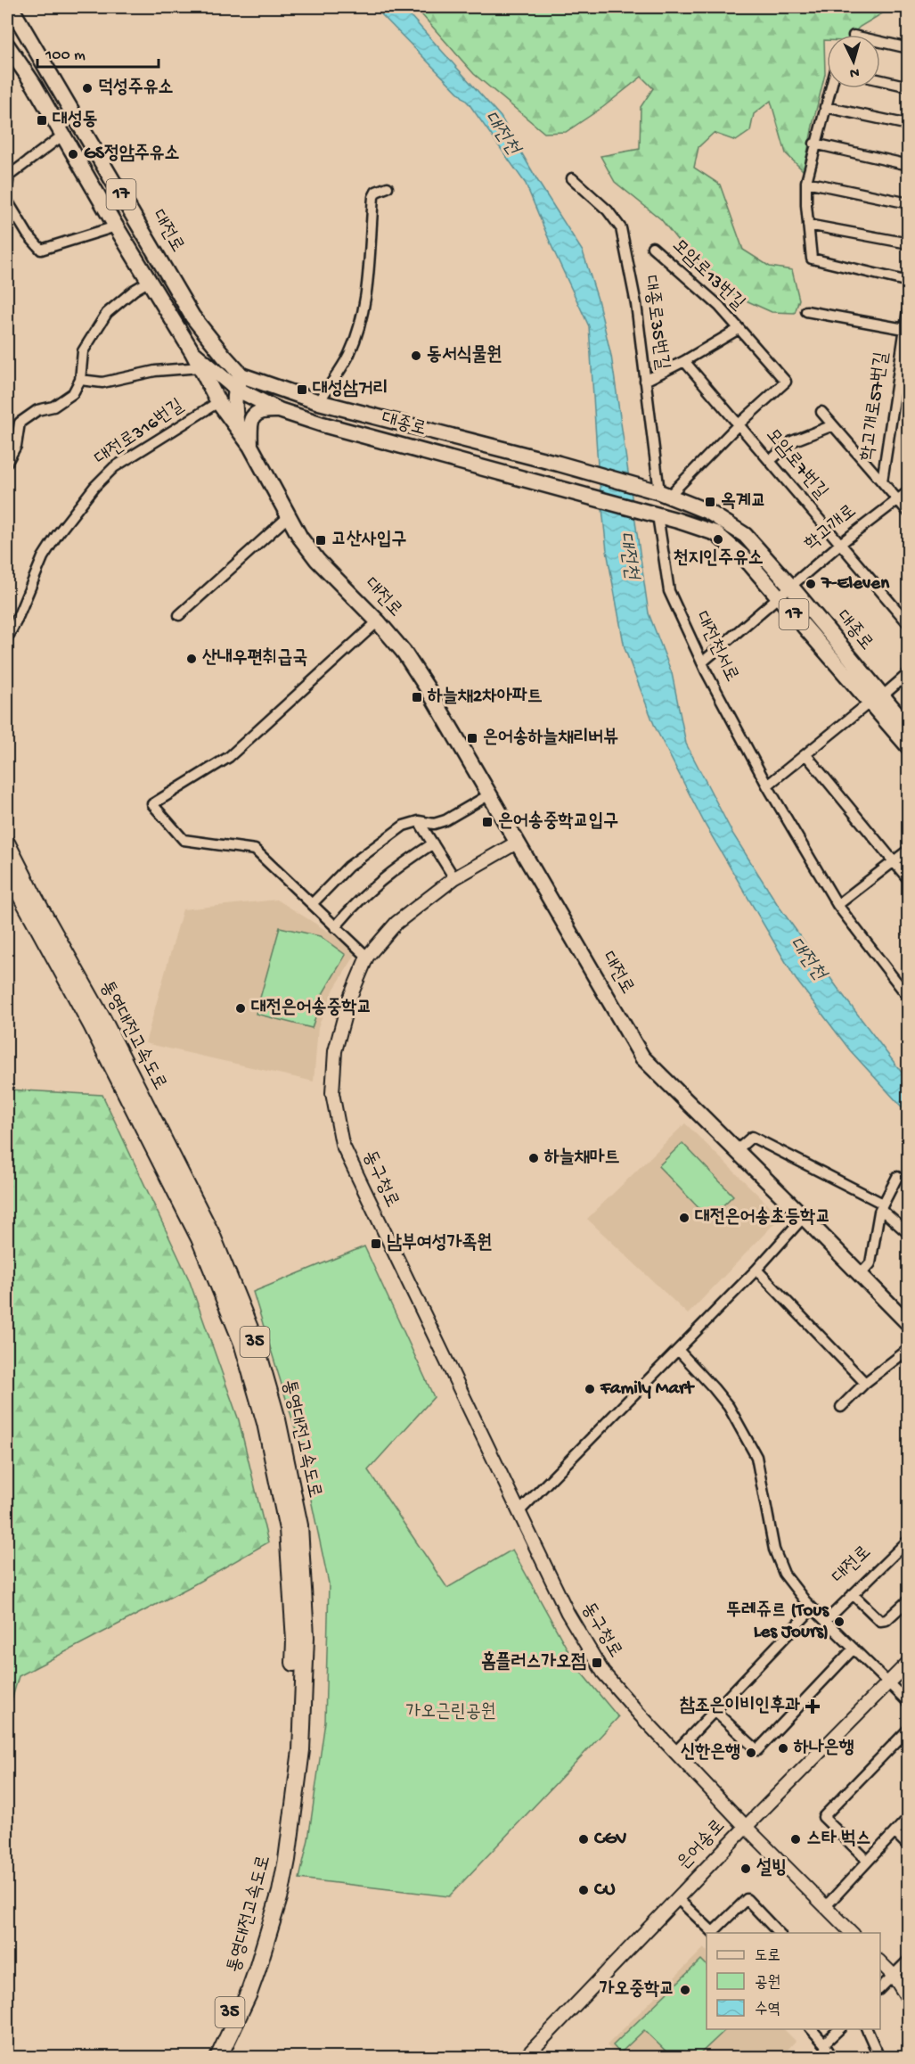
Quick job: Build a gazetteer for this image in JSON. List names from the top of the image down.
{
  "streets": {
    "highway": ["통영대전고속도로", "35"],
    "main road": [
      "17",
      "대전로",
      "대종로",
      "동구청로",
      "은어송로"
    ],
    "street": [
      "모암로13번길",
      "대종로35번길",
      "학고개로57번길",
      "대전로316번길",
      "모암로7번길",
      "학고개로",
      "대전천서로"
    ]
  },
  "crossings": [
    ["17", "대전로"],
    ["17", "대종로"],
    ["대전로", "대종로"],
    ["대전로", "대전로316번길"],
    ["대전로", "동구청로"],
    ["모암로13번길", "모암로7번길"],
    ["대종로35번길", "대종로"],
    ["대종로", "학고개로"],
    ["대종로", "대전천서로"],
    ["모암로7번길", "학고개로"],
    ["동구청로", "은어송로"]
  ],
  "water": ["대전천"],
  "parks": ["가오근린공원"],
  "places": {
    "other": [
      "덕성주유소",
      "GS정암주유소",
      "동서식물원",
      "천지인주유소",
      "7-Eleven",
      "산내우편취급국",
      "대전은어송중학교",
      "하늘채마트",
      "대전은어송초등학교",
      "Family Mart",
      "뚜레쥬르 (Tous Les Jours)",
      "하나은행",
      "신한은행",
      "CGV",
      "스타 벅스",
      "설빙",
      "CU",
      "가오중학교"
    ],
    "transit": [
      "대성동",
      "대성삼거리",
      "옥계교",
      "고산사입구",
      "하늘채2차아파트",
      "은어송하늘채리버뷰",
      "은어송중학교입구",
      "남부여성가족원",
      "홈플러스가오점"
    ],
    "health": ["참조은이비인후과"]
  },
  "legend": ["도로", "공원", "수역"],
  "scale_bar": "100 m",
  "north": "bottom"
}
